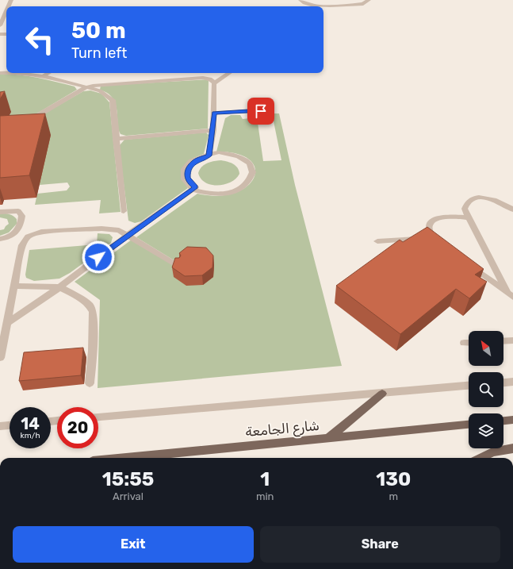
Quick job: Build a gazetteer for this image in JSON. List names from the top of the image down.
{
  "streets": {
    "main road": ["شارع الجامعة"]
  },
  "north": "top left",
  "page": {
    "turn": ["50 m", "Turn left"],
    "speed": "14 km/h",
    "limit": "20",
    "eta": [
      "15:55",
      "Arrival",
      "1",
      "min",
      "130",
      "m"
    ],
    "buttons": ["Exit", "Share"]
  }
}
